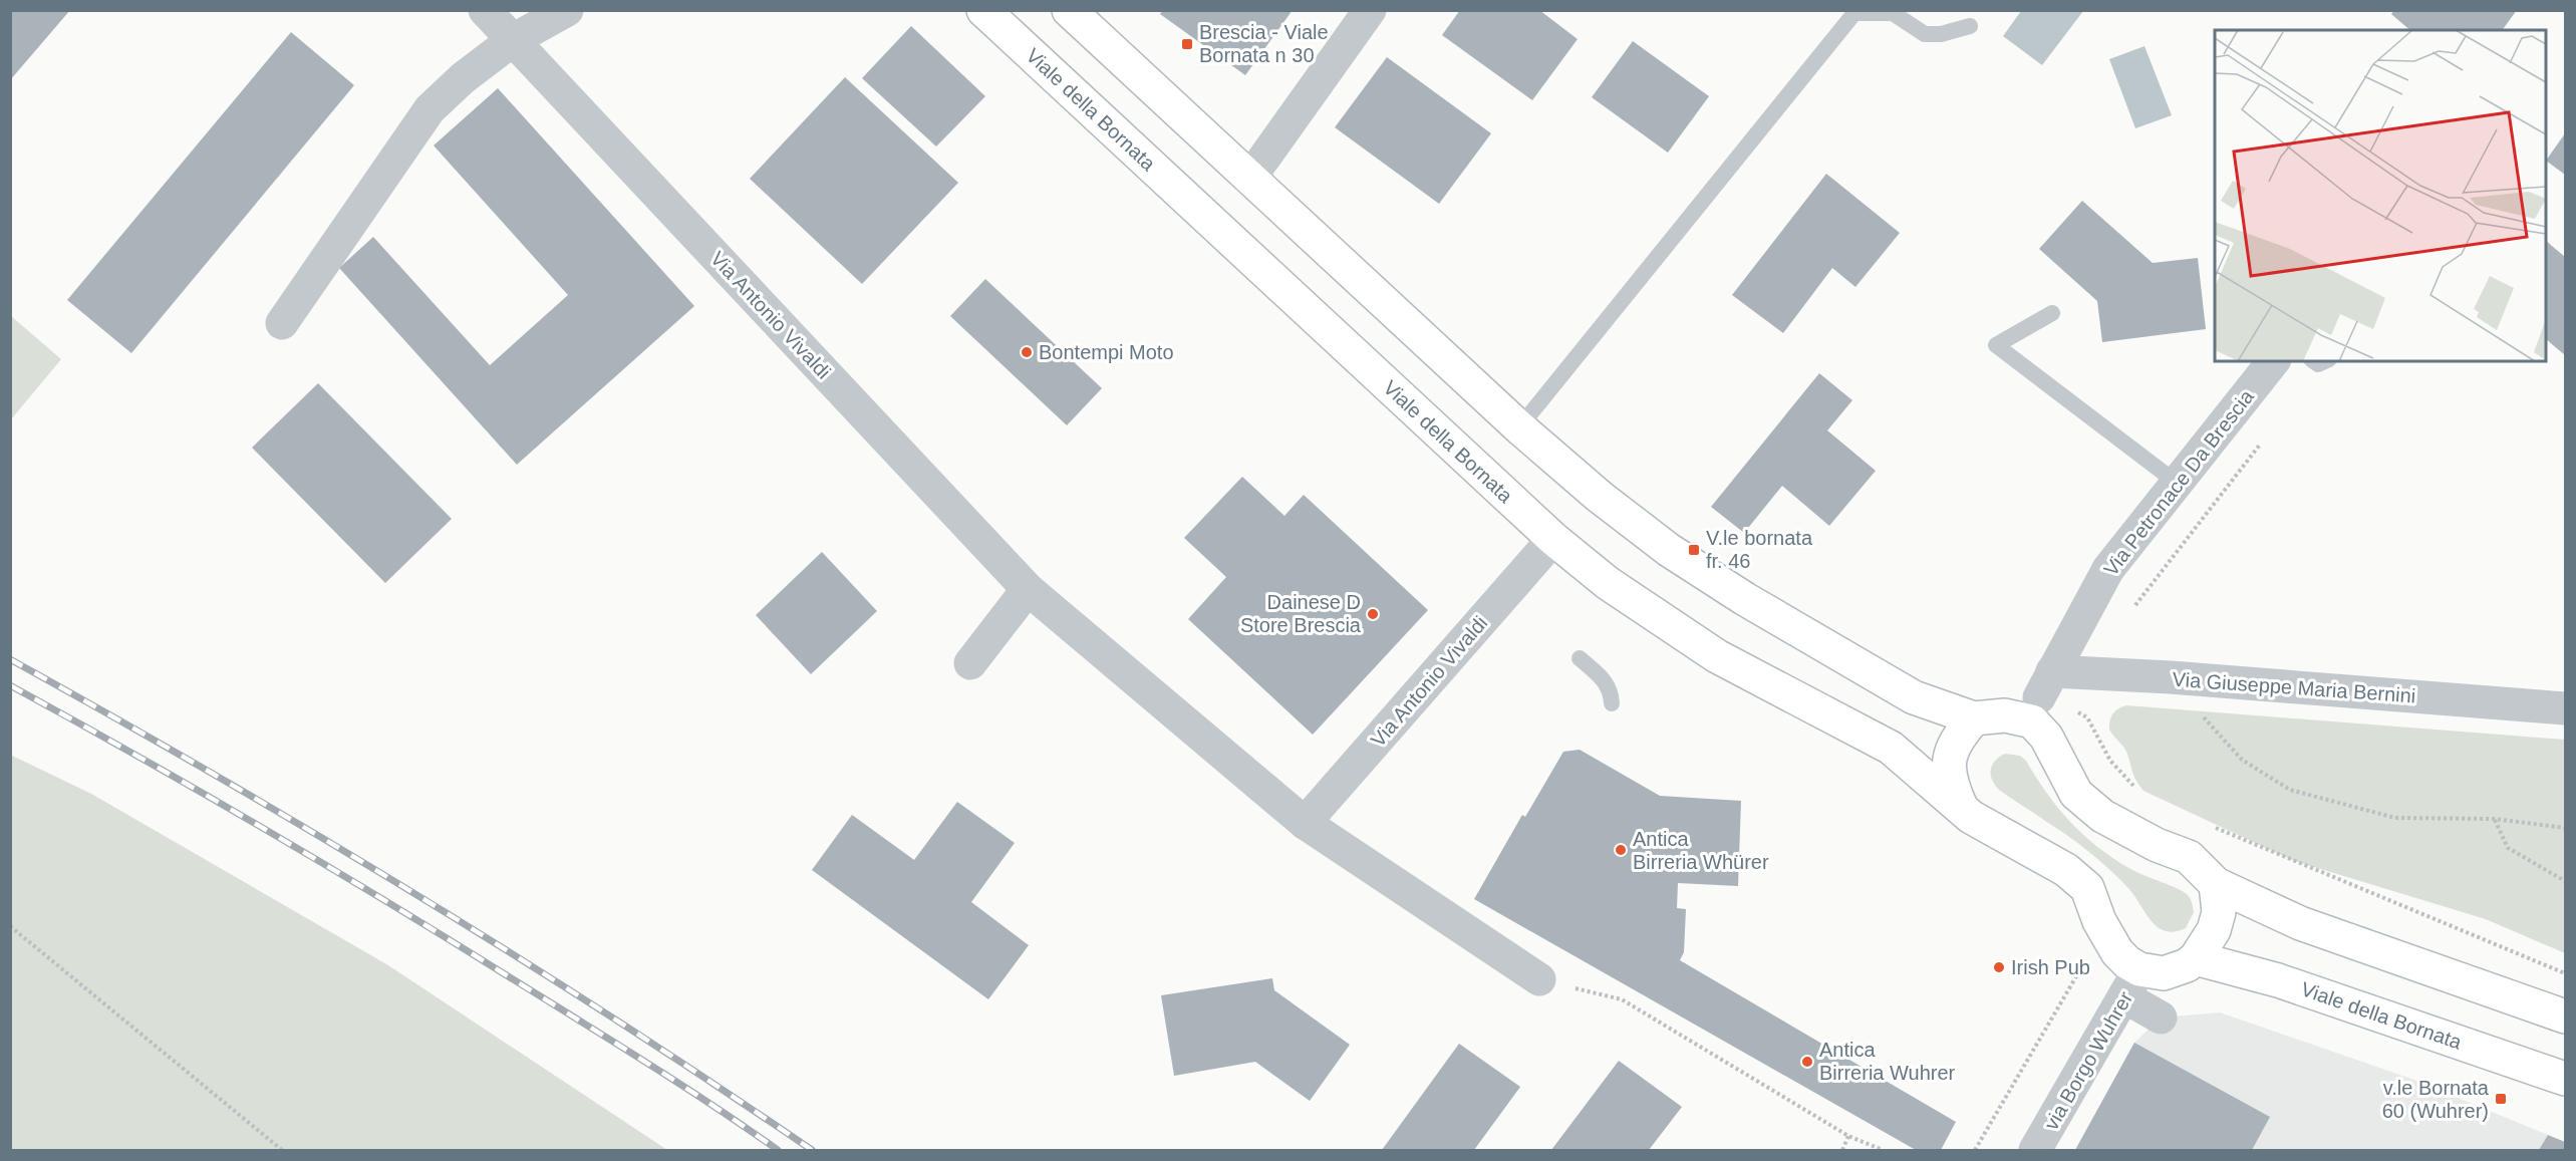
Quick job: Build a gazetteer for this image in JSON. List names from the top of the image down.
{
  "streets": {
    "main road": ["Viale della Bornata"],
    "street": [
      "Via Antonio Vivaldi",
      "Via Petronace Da Brescia",
      "Via Giuseppe Maria Bernini",
      "via Borgo Wuhrer"
    ]
  },
  "crossings": [
    ["Viale della Bornata", "Via Antonio Vivaldi"],
    ["Viale della Bornata", "via Borgo Wuhrer"],
    ["Via Petronace Da Brescia", "Via Giuseppe Maria Bernini"]
  ],
  "places": {
    "transit": ["Brescia - Viale Bornata n 30", "V.le bornata fr. 46", "v.le Bornata 60 (Wuhrer)"],
    "other": [
      "Bontempi Moto",
      "Dainese D Store Brescia",
      "Antica Birreria Whürer",
      "Irish Pub",
      "Antica Birreria Wuhrer"
    ]
  }
}
